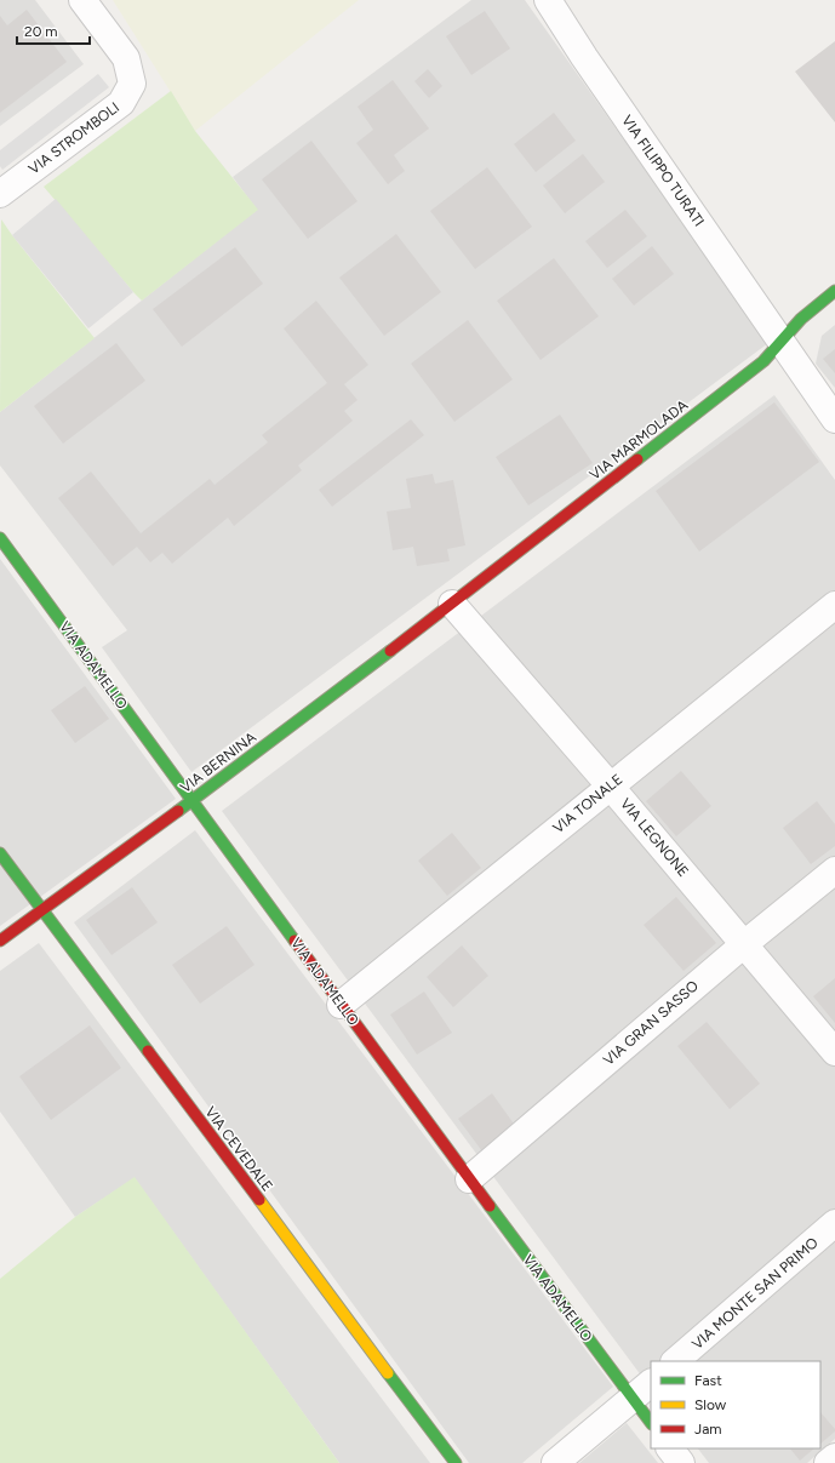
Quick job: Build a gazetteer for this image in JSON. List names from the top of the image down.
{
  "streets": {
    "street": [
      "VIA STROMBOLI",
      "VIA FILIPPO TURATI",
      "VIA MARMOLADA",
      "VIA ADAMELLO",
      "VIA BERNINA",
      "VIA TONALE",
      "VIA LEGNONE",
      "VIA GRAN SASSO",
      "VIA CEVEDALE",
      "VIA MONTE SAN PRIMO"
    ]
  },
  "crossings": [
    ["VIA FILIPPO TURATI", "VIA MARMOLADA"],
    ["VIA MARMOLADA", "VIA BERNINA"],
    ["VIA MARMOLADA", "VIA LEGNONE"],
    ["VIA ADAMELLO", "VIA BERNINA"],
    ["VIA ADAMELLO", "VIA TONALE"],
    ["VIA ADAMELLO", "VIA GRAN SASSO"],
    ["VIA BERNINA", "VIA LEGNONE"],
    ["VIA BERNINA", "VIA CEVEDALE"],
    ["VIA TONALE", "VIA LEGNONE"],
    ["VIA LEGNONE", "VIA GRAN SASSO"]
  ],
  "legend": ["Fast", "Slow", "Jam"],
  "scale_bar": "20 m"
}
